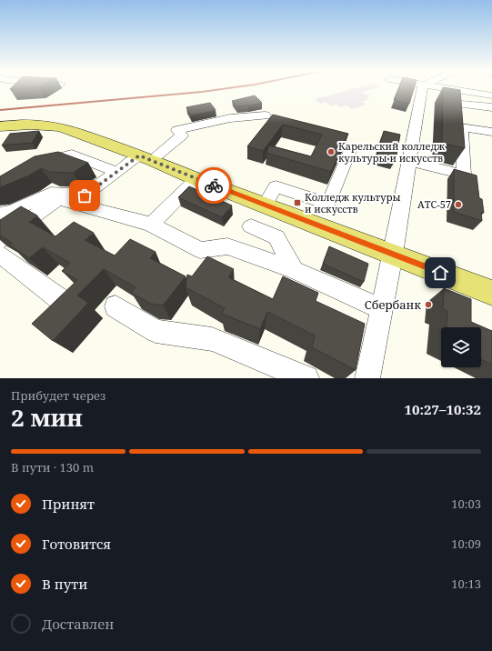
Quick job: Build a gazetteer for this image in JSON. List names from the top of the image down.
{
  "places": {
    "other": ["Карельский колледж культуры и искусств", "АТС-57", "Сбербанк"],
    "transit": ["Колледж культуры и искусств"]
  },
  "page": {
    "heading": ["2 мин", "Прибудет через", "10:27–10:32"],
    "bar": "В пути · 130 m",
    "list": [
      ["Принят", "10:03"],
      ["Готовится", "10:09"],
      ["В пути", "10:13"],
      "Доставлен"
    ]
  }
}
